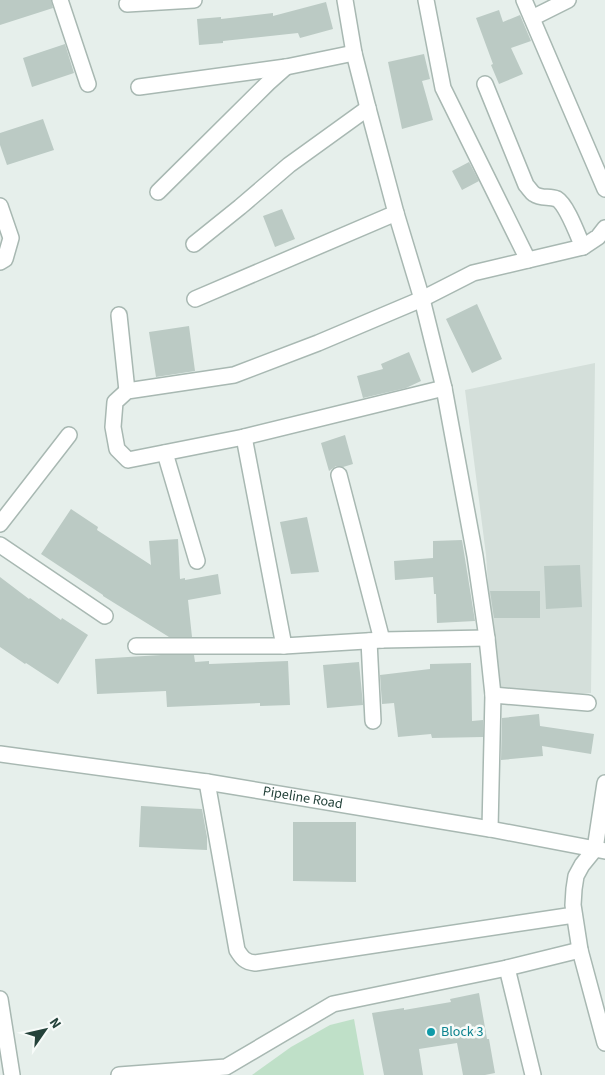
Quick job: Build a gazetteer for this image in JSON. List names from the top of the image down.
{
  "streets": {
    "street": ["Pipeline Road"]
  },
  "places": ["Block 3"],
  "north": "top right"
}
